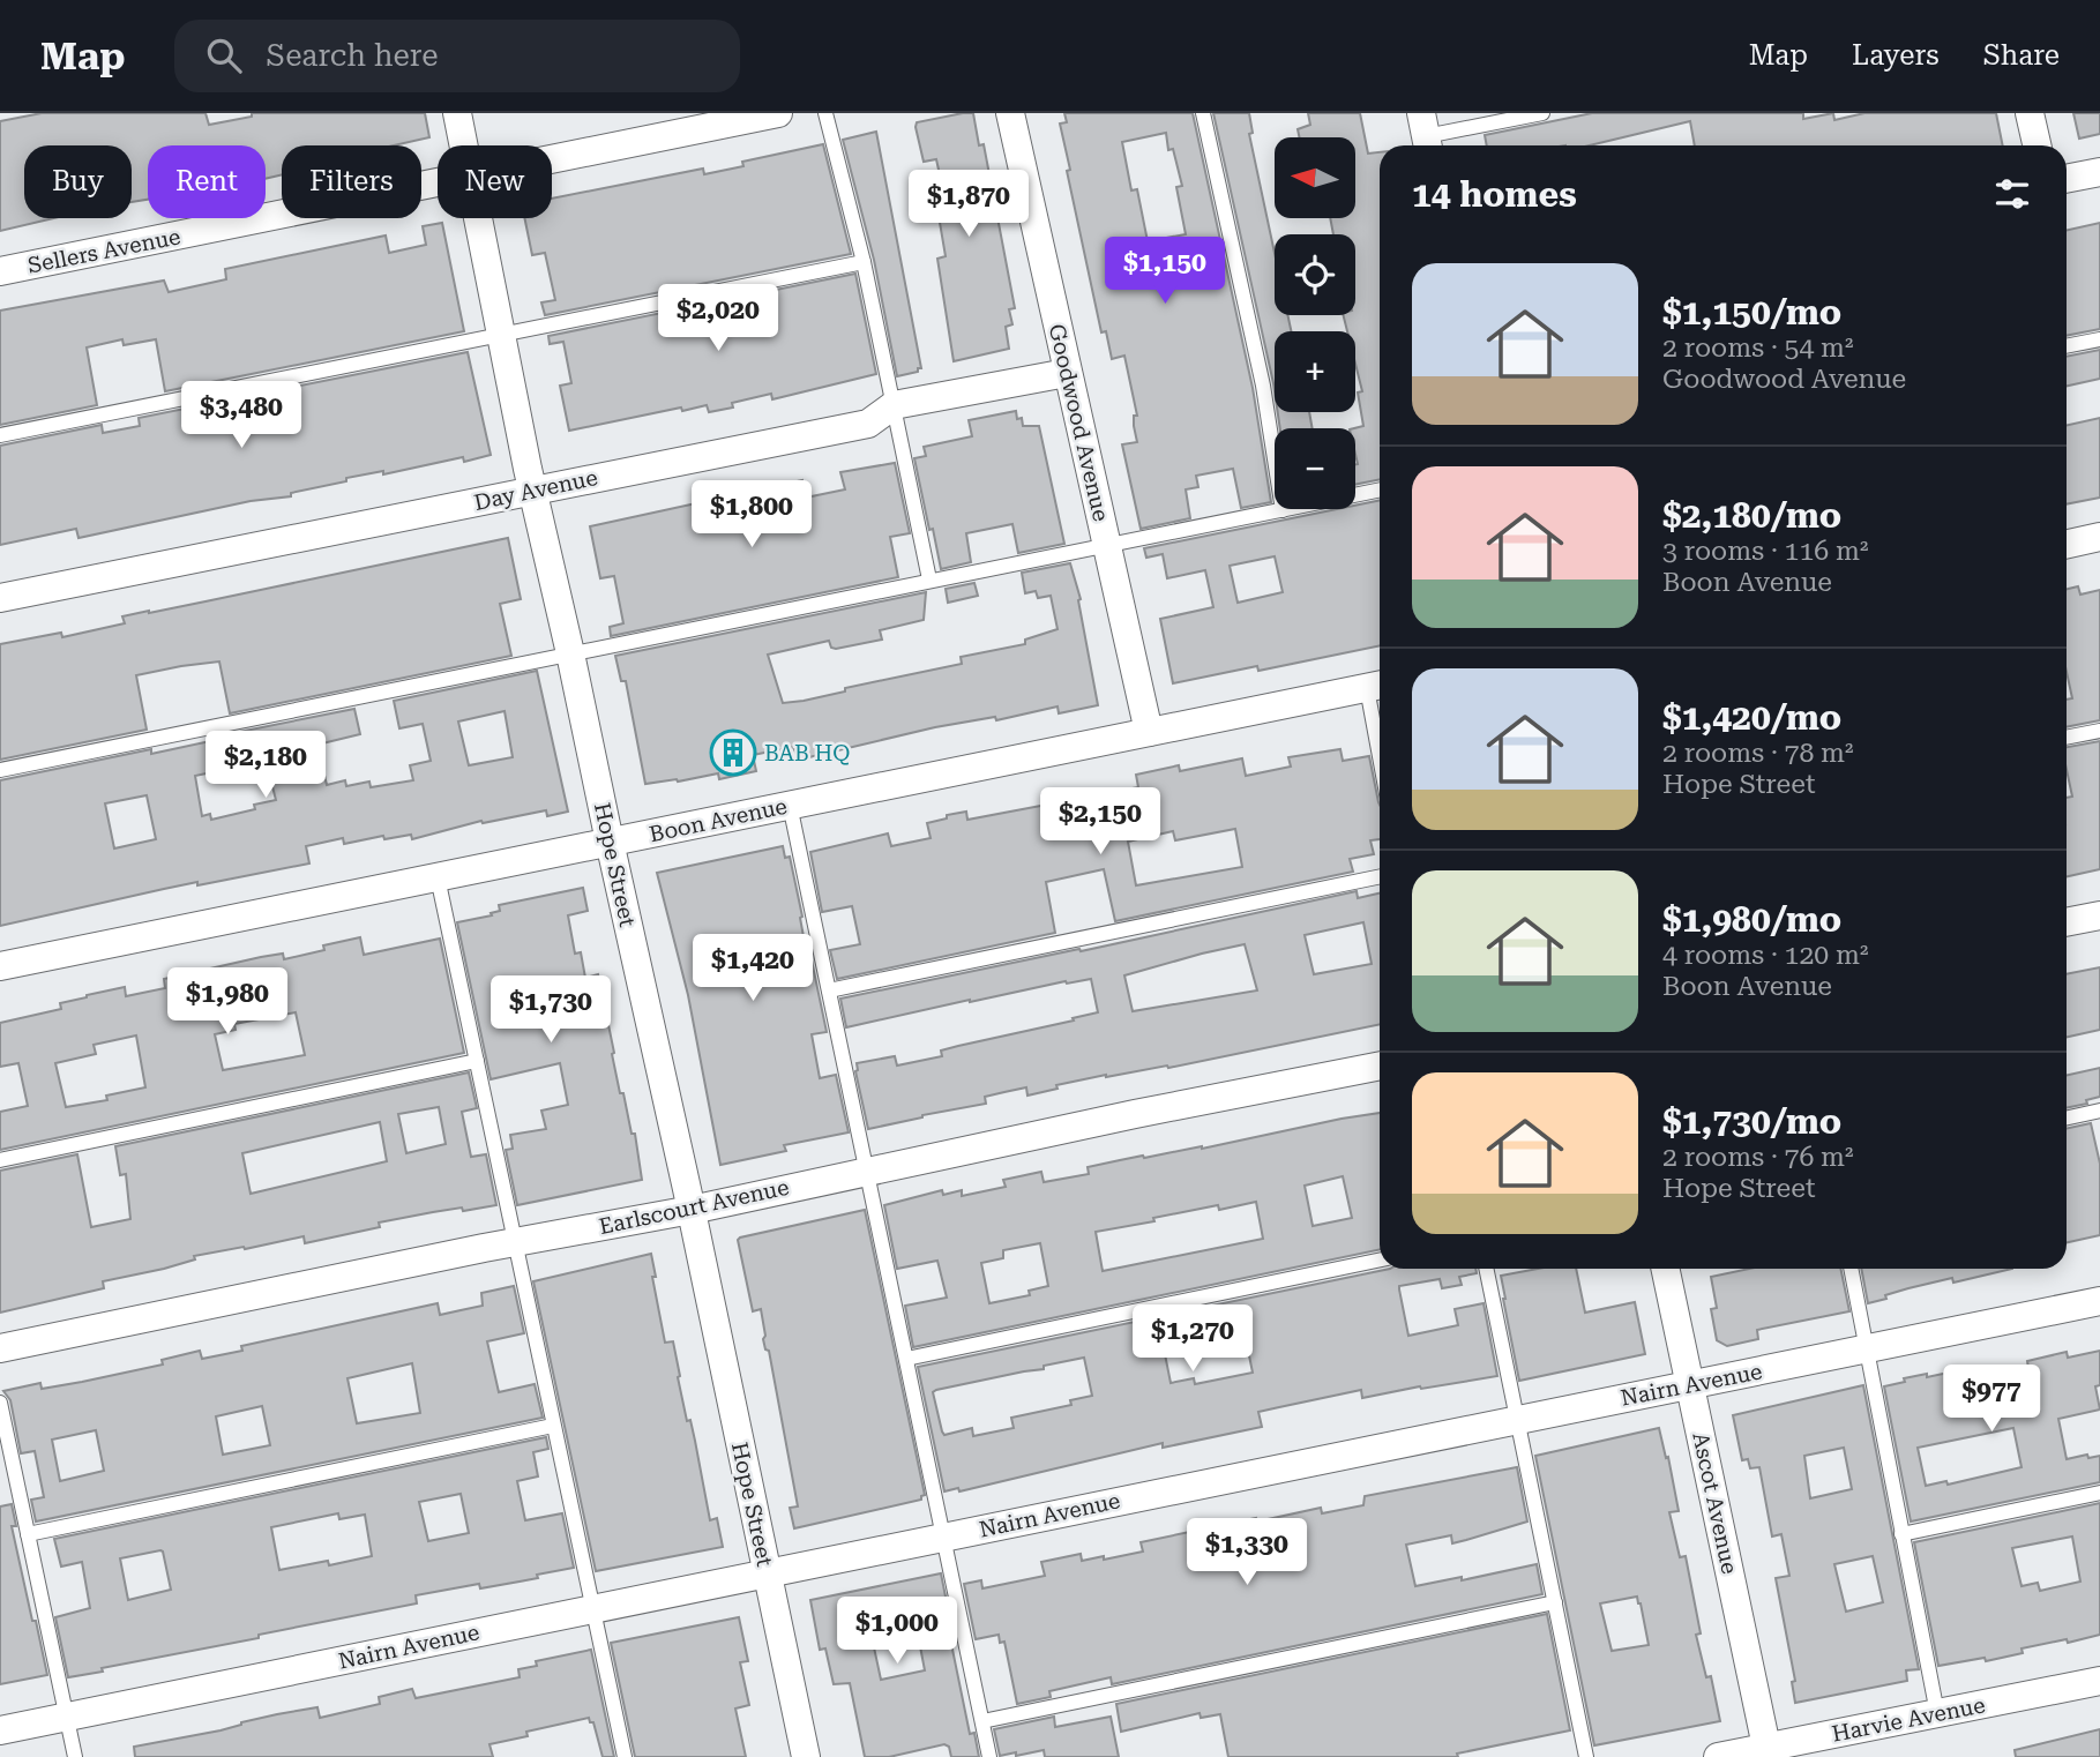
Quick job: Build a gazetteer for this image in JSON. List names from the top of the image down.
{
  "streets": {
    "street": [
      "Sellers Avenue",
      "Goodwood Avenue",
      "Day Avenue",
      "Boon Avenue",
      "Hope Street",
      "Earlscourt Avenue",
      "Nairn Avenue",
      "Ascot Avenue",
      "Harvie Avenue"
    ]
  },
  "crossings": [
    ["Goodwood Avenue", "Day Avenue"],
    ["Goodwood Avenue", "Boon Avenue"],
    ["Day Avenue", "Hope Street"],
    ["Boon Avenue", "Hope Street"],
    ["Hope Street", "Earlscourt Avenue"],
    ["Hope Street", "Nairn Avenue"],
    ["Nairn Avenue", "Ascot Avenue"],
    ["Ascot Avenue", "Harvie Avenue"]
  ],
  "places": {
    "building": ["BAB HQ"]
  },
  "north": "left",
  "page": {
    "header": "Map",
    "search": "Search here",
    "nav": ["Map", "Layers", "Share"],
    "map_buttons": ["+", "−"],
    "chip": [
      "Buy",
      "Rent",
      "Filters",
      "New"
    ],
    "heading": "14 homes",
    "price": [
      "$1,870",
      "$1,150",
      "$2,020",
      "$3,480",
      "$1,800",
      "$2,180",
      "$2,150",
      "$1,420",
      "$1,980",
      "$1,730",
      "$1,270",
      "$977",
      "$1,330",
      "$1,000"
    ],
    "list": [
      {
        "name": "$1,150/mo",
        "note": "2 rooms · 54 m² · Goodwood Avenue"
      },
      {
        "name": "$2,180/mo",
        "note": "3 rooms · 116 m² · Boon Avenue"
      },
      {
        "name": "$1,420/mo",
        "note": "2 rooms · 78 m² · Hope Street"
      },
      {
        "name": "$1,980/mo",
        "note": "4 rooms · 120 m² · Boon Avenue"
      },
      {
        "name": "$1,730/mo",
        "note": "2 rooms · 76 m² · Hope Street"
      }
    ]
  }
}
